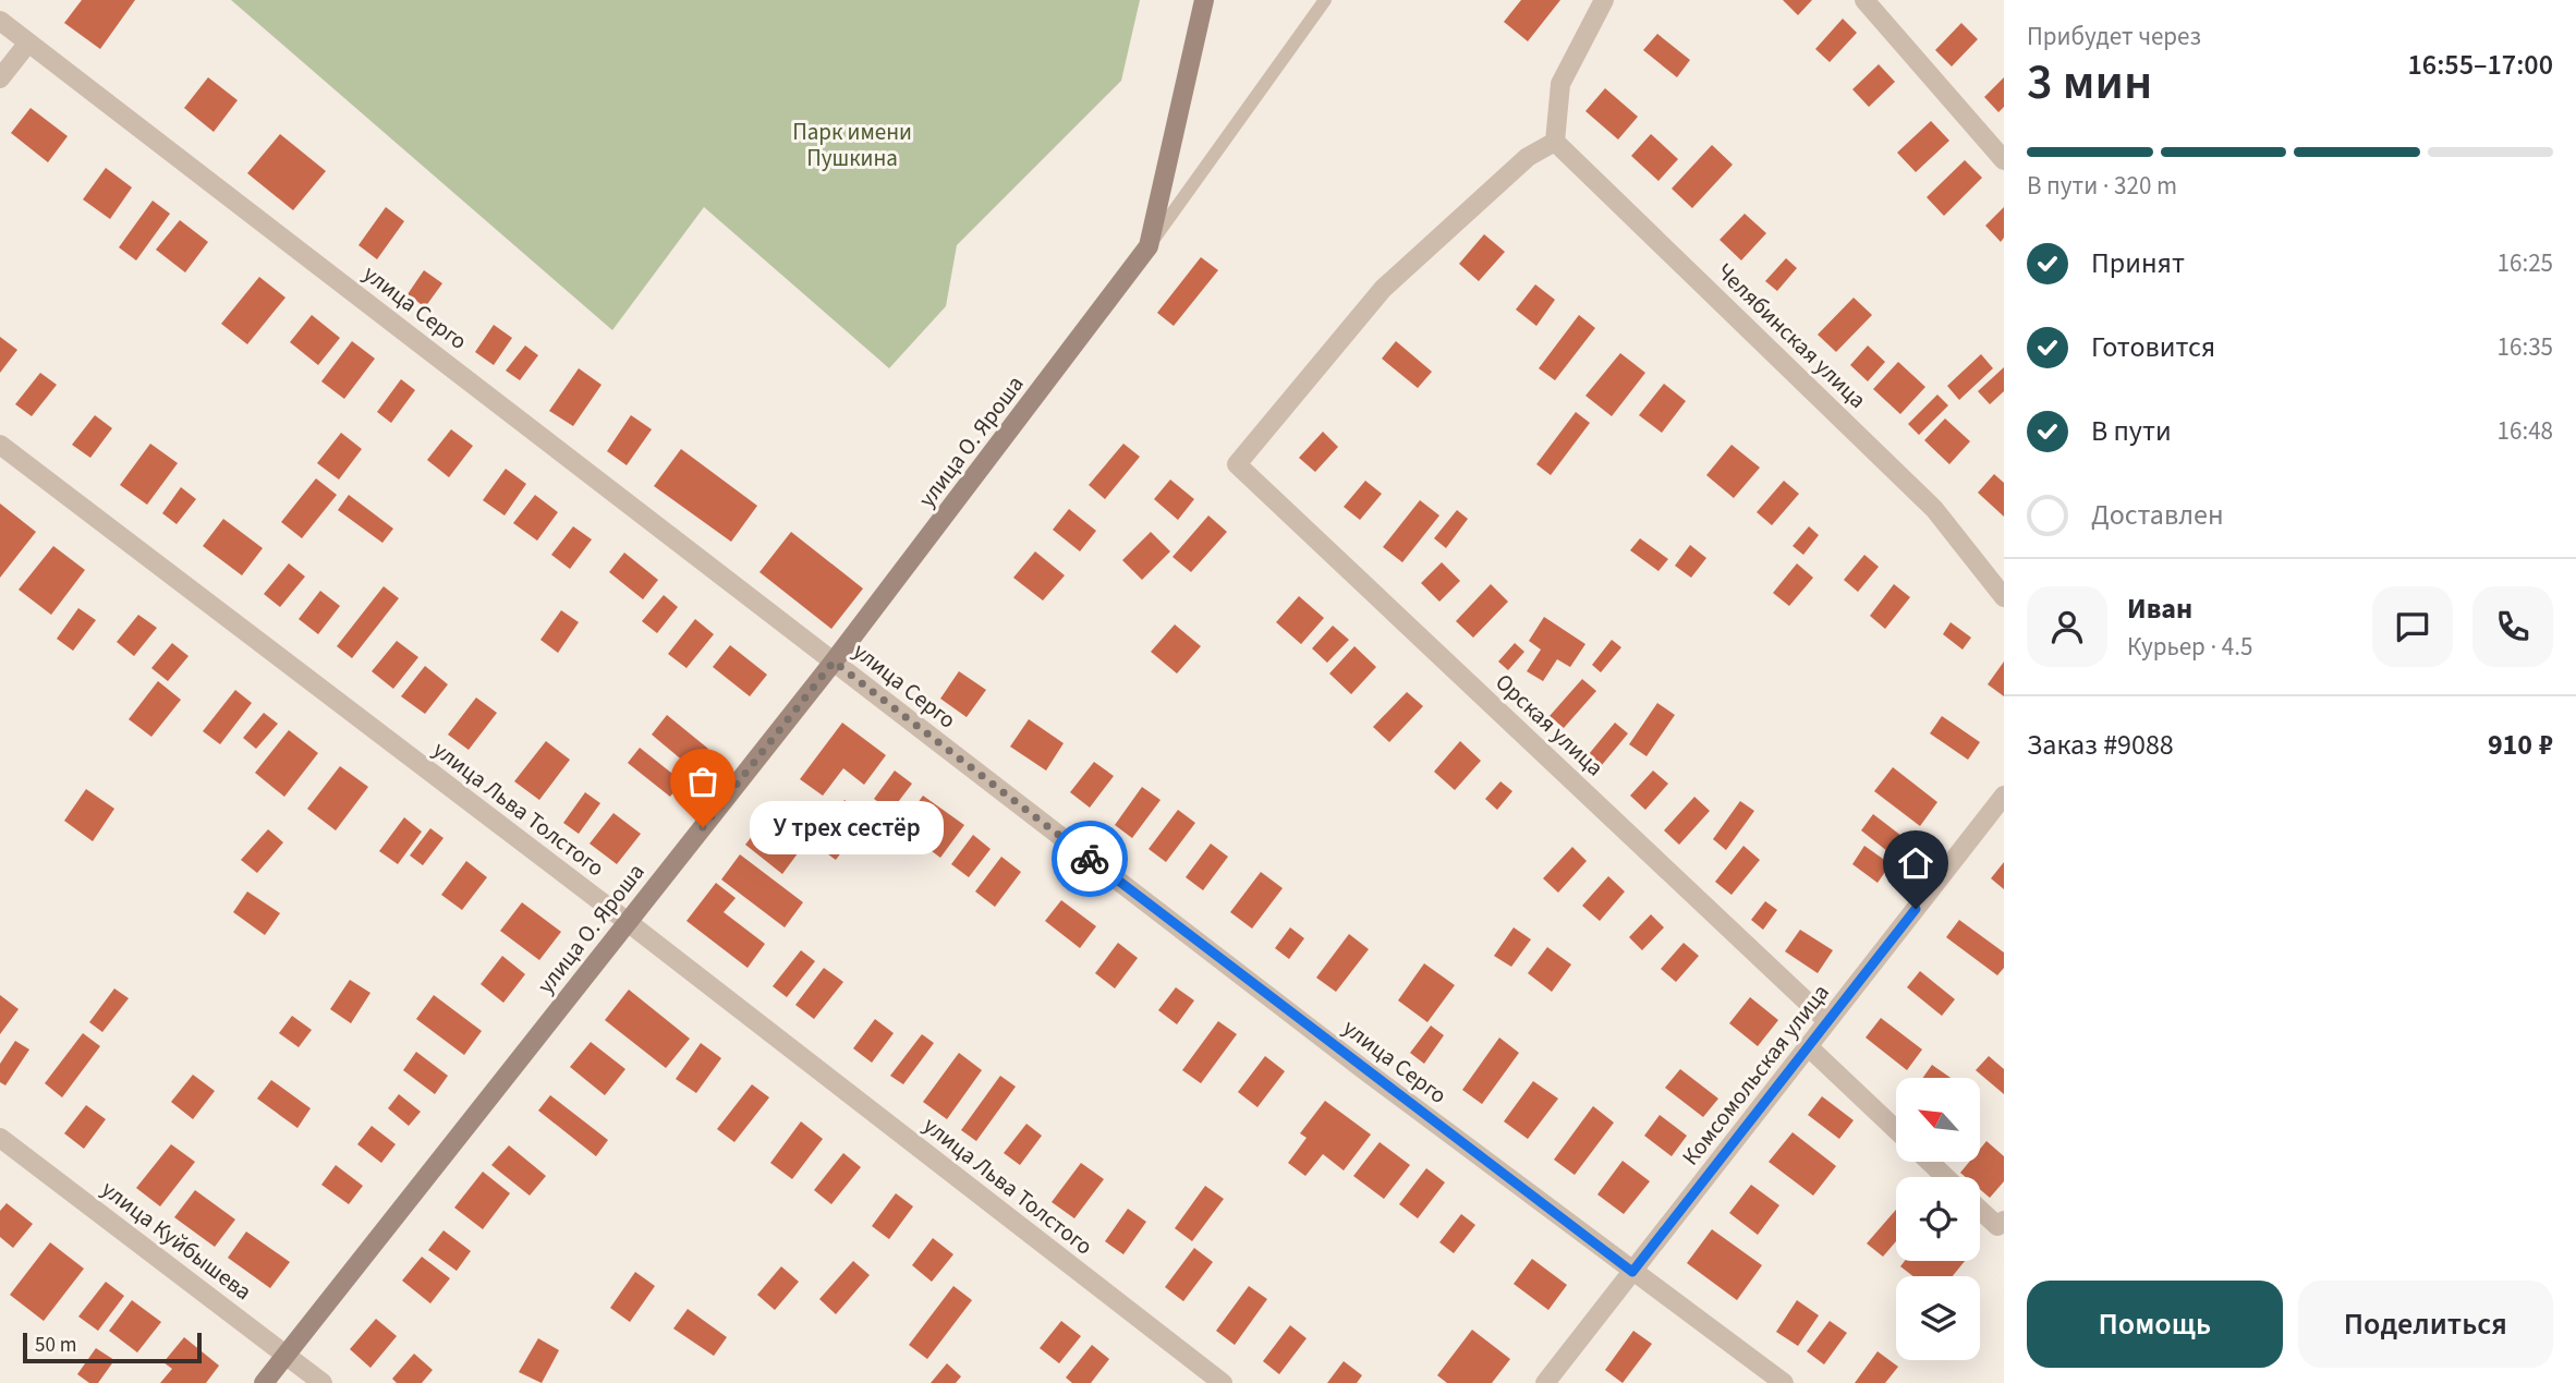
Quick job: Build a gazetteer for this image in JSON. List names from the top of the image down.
{
  "streets": {
    "main road": ["улица О. Яроша"],
    "street": [
      "улица Серго",
      "Челябинская улица",
      "Орская улица",
      "улица Льва Толстого",
      "Комсомольская улица",
      "улица Куйбышева"
    ]
  },
  "crossings": [
    ["улица Серго", "улица О. Яроша"],
    ["улица Серго", "Комсомольская улица"],
    ["Челябинская улица", "Орская улица"],
    ["улица О. Яроша", "улица Льва Толстого"],
    ["улица О. Яроша", "улица Куйбышева"],
    ["Орская улица", "Комсомольская улица"]
  ],
  "parks": ["Парк имени Пушкина"],
  "places": ["У трех сестёр"],
  "scale_bar": "50 m",
  "north": "top left",
  "page": {
    "heading": ["3 мин", "Прибудет через", "16:55–17:00"],
    "panel": [
      "Иван",
      "Курьер · 4.5",
      "Заказ #9088",
      "910 ₽"
    ],
    "bar": "В пути · 320 m",
    "list": [
      ["Принят", "16:25"],
      ["Готовится", "16:35"],
      ["В пути", "16:48"],
      "Доставлен"
    ],
    "bubble": "У трех сестёр",
    "buttons": ["Помощь", "Поделиться"],
    "scale": "50 m"
  }
}
